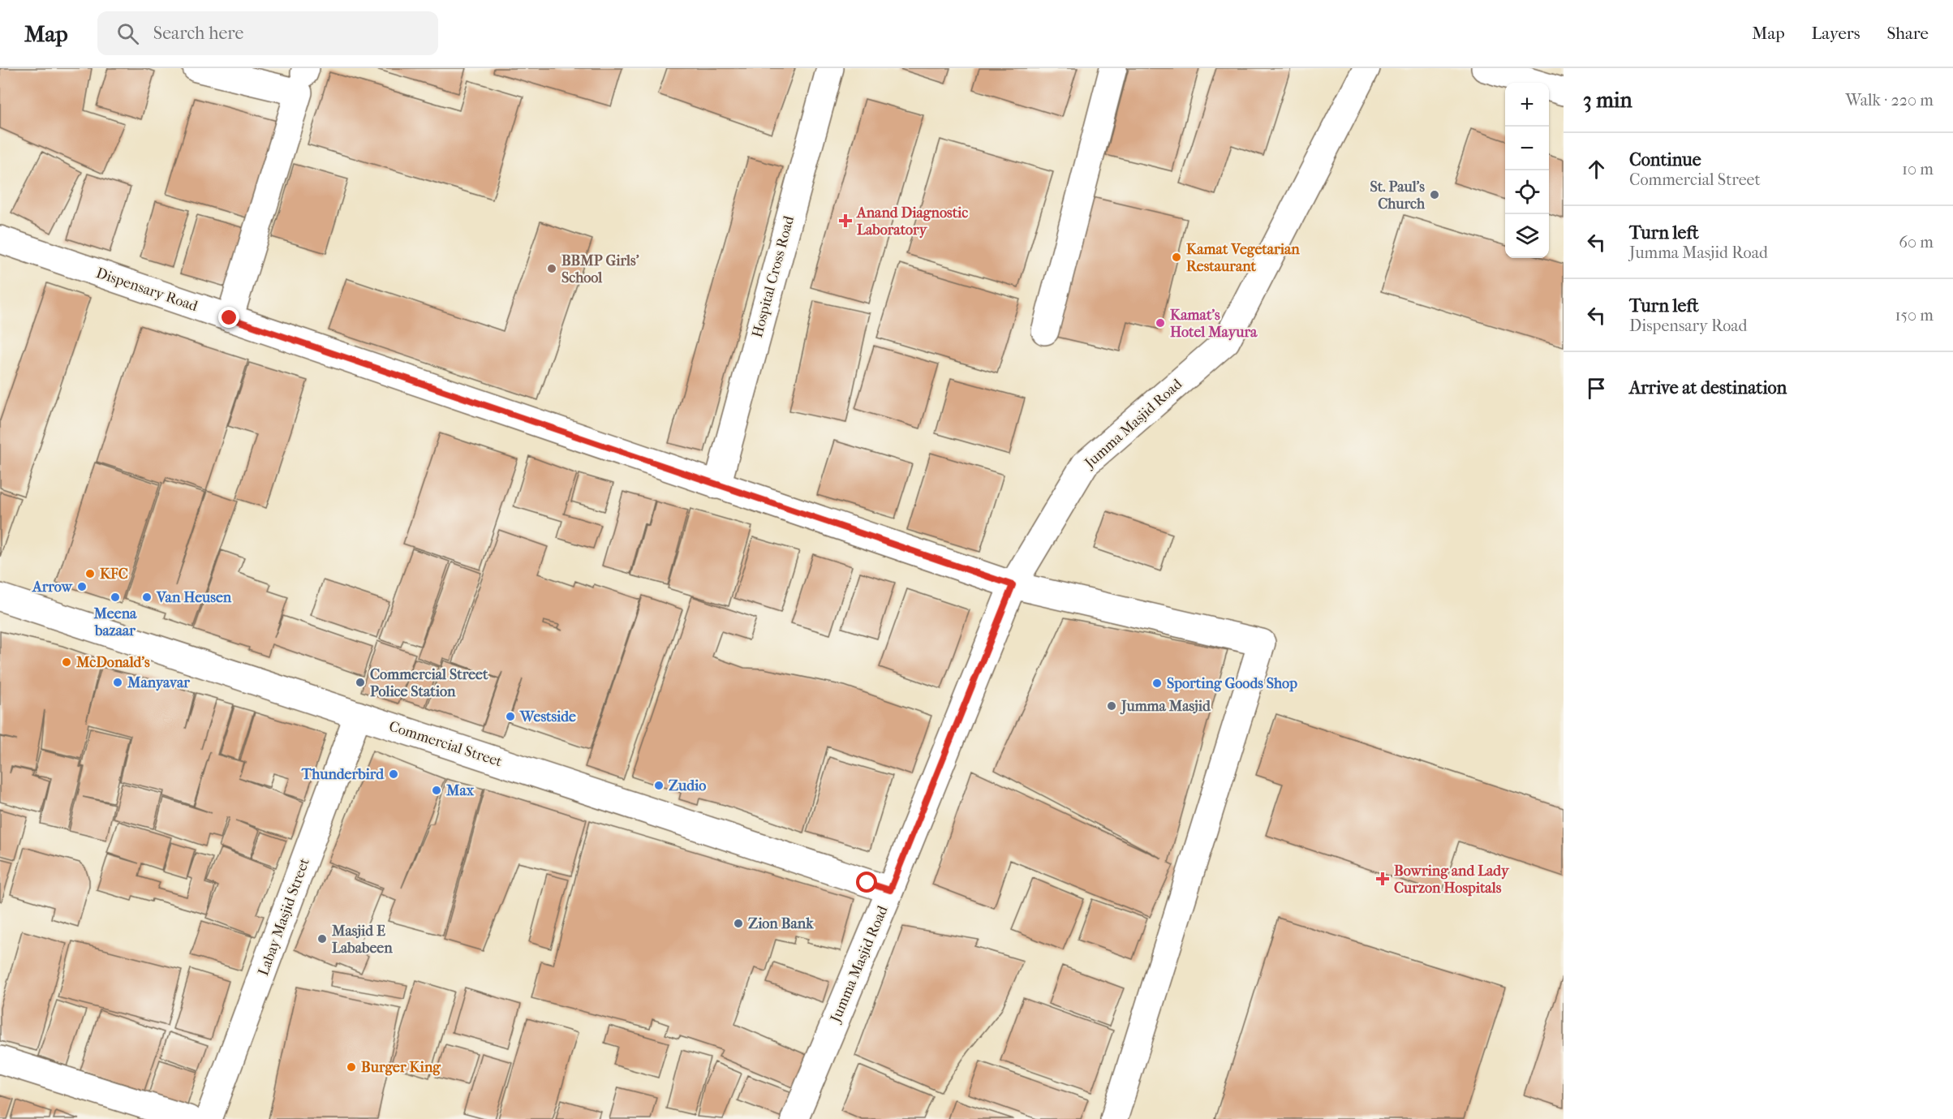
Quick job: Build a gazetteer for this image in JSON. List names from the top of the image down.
{
  "streets": {
    "street": [
      "Hospital Cross Road",
      "Dispensary Road",
      "Jumma Masjid Road",
      "Commercial Street",
      "Labay Masjid Street"
    ]
  },
  "crossings": [
    ["Hospital Cross Road", "Dispensary Road"],
    ["Dispensary Road", "Jumma Masjid Road"],
    ["Jumma Masjid Road", "Commercial Street"],
    ["Commercial Street", "Labay Masjid Street"]
  ],
  "places": {
    "other": [
      "St. Paul's Church",
      "Kamat Vegetarian Restaurant",
      "BBMP Girls' School",
      "Kamat’s Hotel Mayura",
      "KFC",
      "Arrow",
      "Meena bazaar",
      "Van Heusen",
      "McDonald's",
      "Manyavar",
      "Commercial Street Police Station",
      "Sporting Goods Shop",
      "Jumma Masjid",
      "Westside",
      "Thunderbird",
      "Zudio",
      "Max",
      "Zion Bank",
      "Masjid E Lababeen",
      "Burger King"
    ],
    "health": ["Anand Diagnostic Laboratory", "Bowring and Lady Curzon Hospitals"]
  },
  "page": {
    "header": "Map",
    "search": "Search here",
    "nav": ["Map", "Layers", "Share"],
    "heading": ["3 min", "Walk · 220 m"],
    "map_buttons": ["+", "−"],
    "list": [
      ["Continue", "Commercial Street", "10 m"],
      ["Turn left", "Jumma Masjid Road", "60 m"],
      ["Turn left", "Dispensary Road", "150 m"],
      "Arrive at destination"
    ]
  }
}
